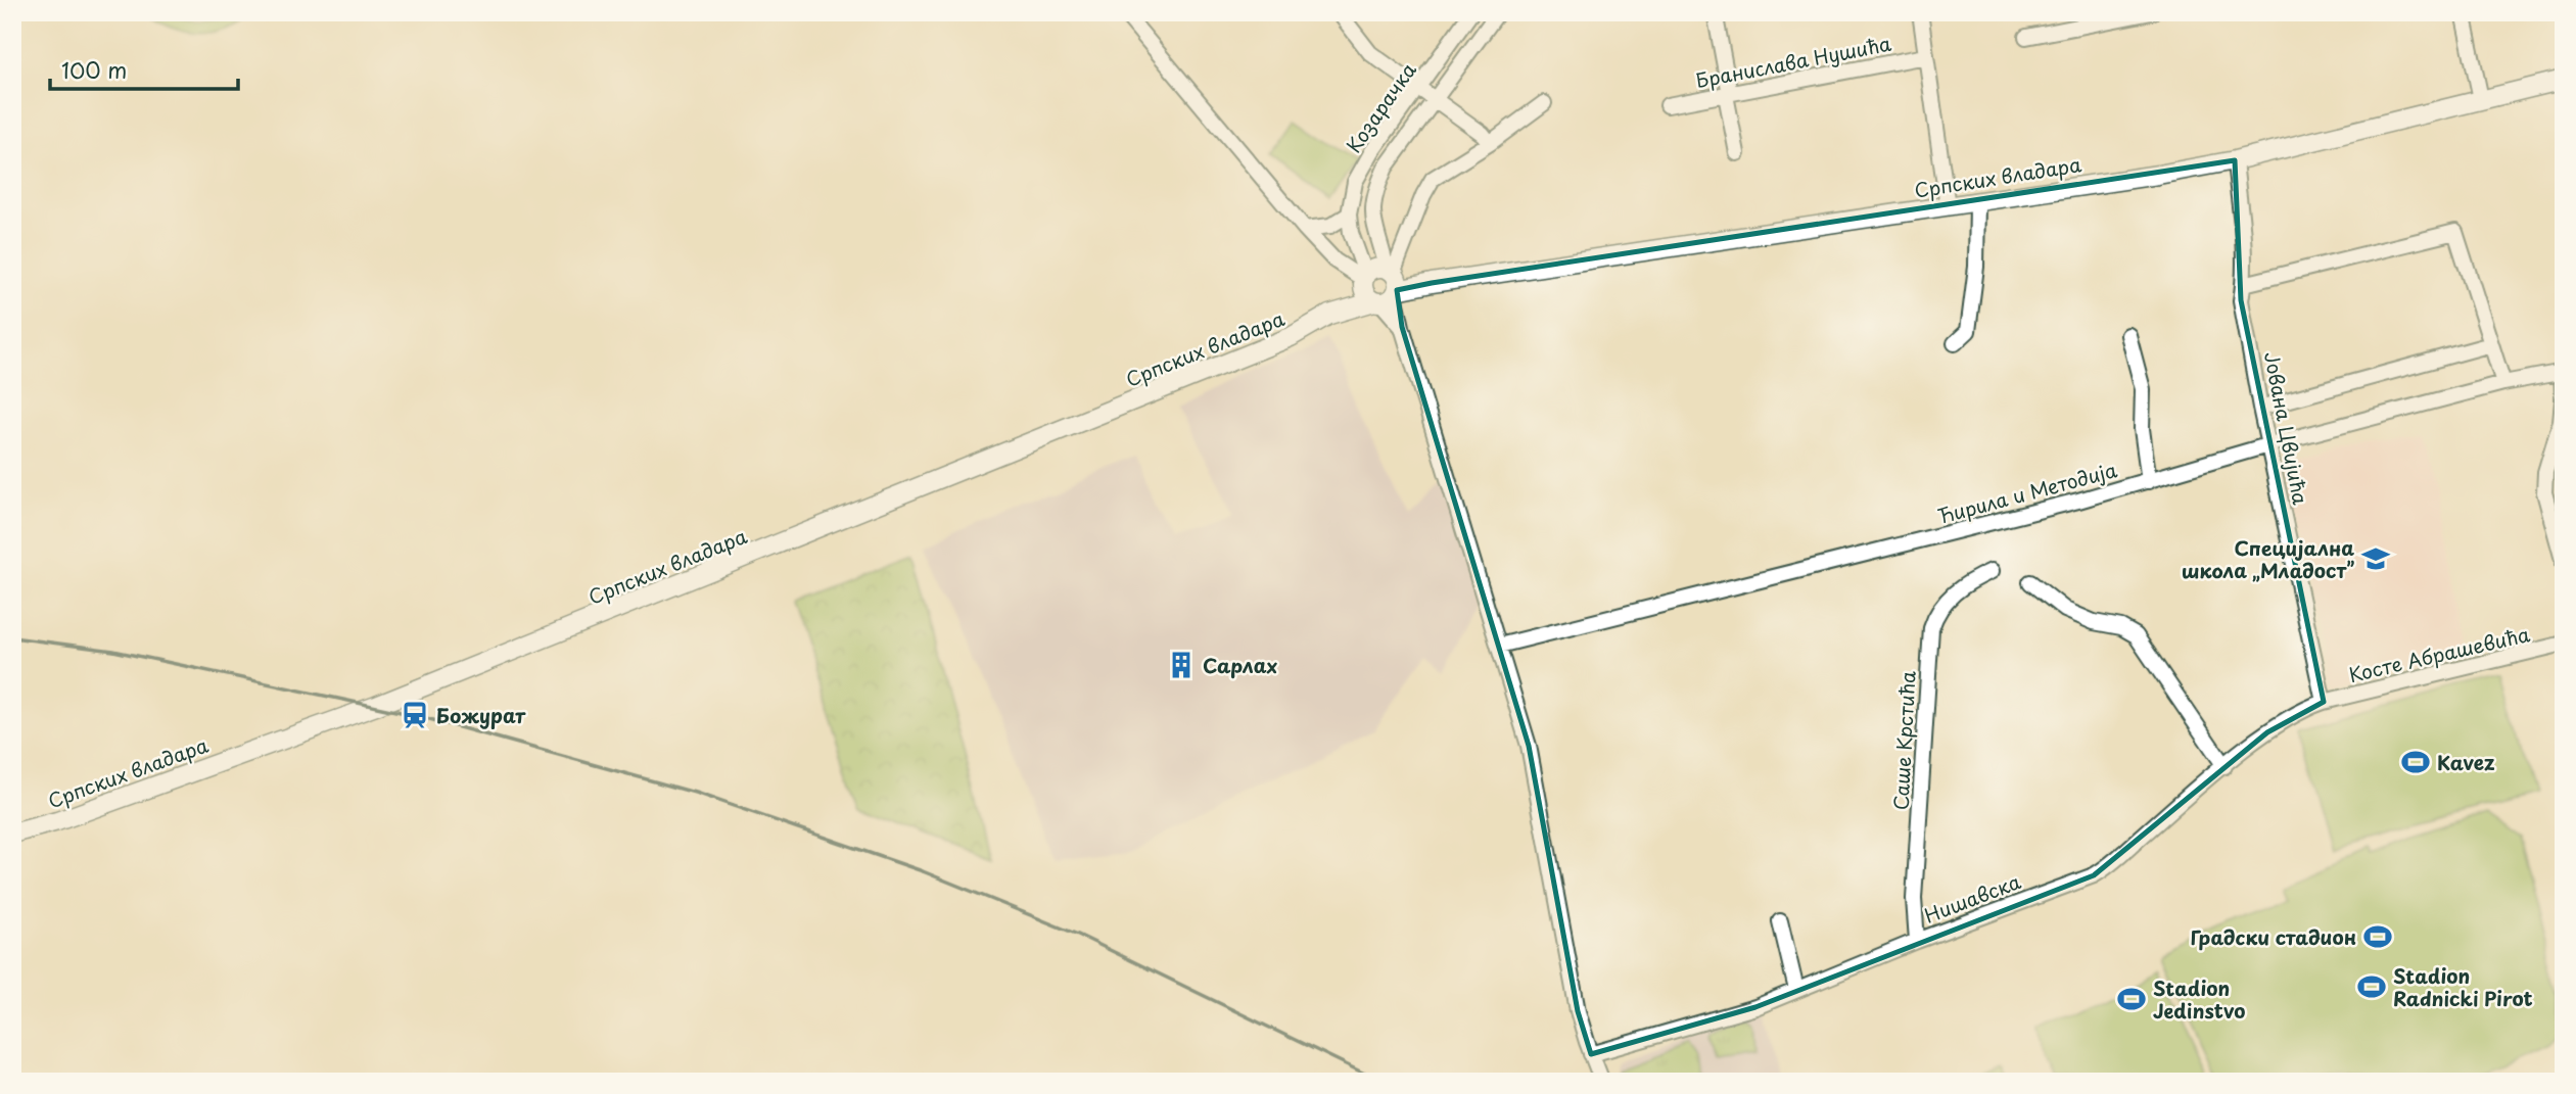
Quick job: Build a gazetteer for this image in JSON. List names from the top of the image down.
{
  "streets": {
    "main road": ["Српских владара"],
    "street": [
      "Бранислава Нушића",
      "Козарачка",
      "Јована Цвијића",
      "Ћирила и Методија",
      "Косте Абрашевића",
      "Саше Крстића",
      "Нишавска"
    ]
  },
  "crossings": [
    ["Козарачка", "Српских владара"],
    ["Српских владара", "Јована Цвијића"],
    ["Јована Цвијића", "Ћирила и Методија"],
    ["Јована Цвијића", "Косте Абрашевића"],
    ["Јована Цвијића", "Нишавска"],
    ["Косте Абрашевића", "Нишавска"],
    ["Саше Крстића", "Нишавска"]
  ],
  "places": {
    "school or university": ["Специјална школа „Младост”"],
    "building": ["Сарлах"],
    "station": ["Божурат"],
    "sports": [
      "Kavez",
      "Градски стадион",
      "Stadion Radnicki Pirot",
      "Stadion Jedinstvo"
    ]
  },
  "scale_bar": "100 m"
}
